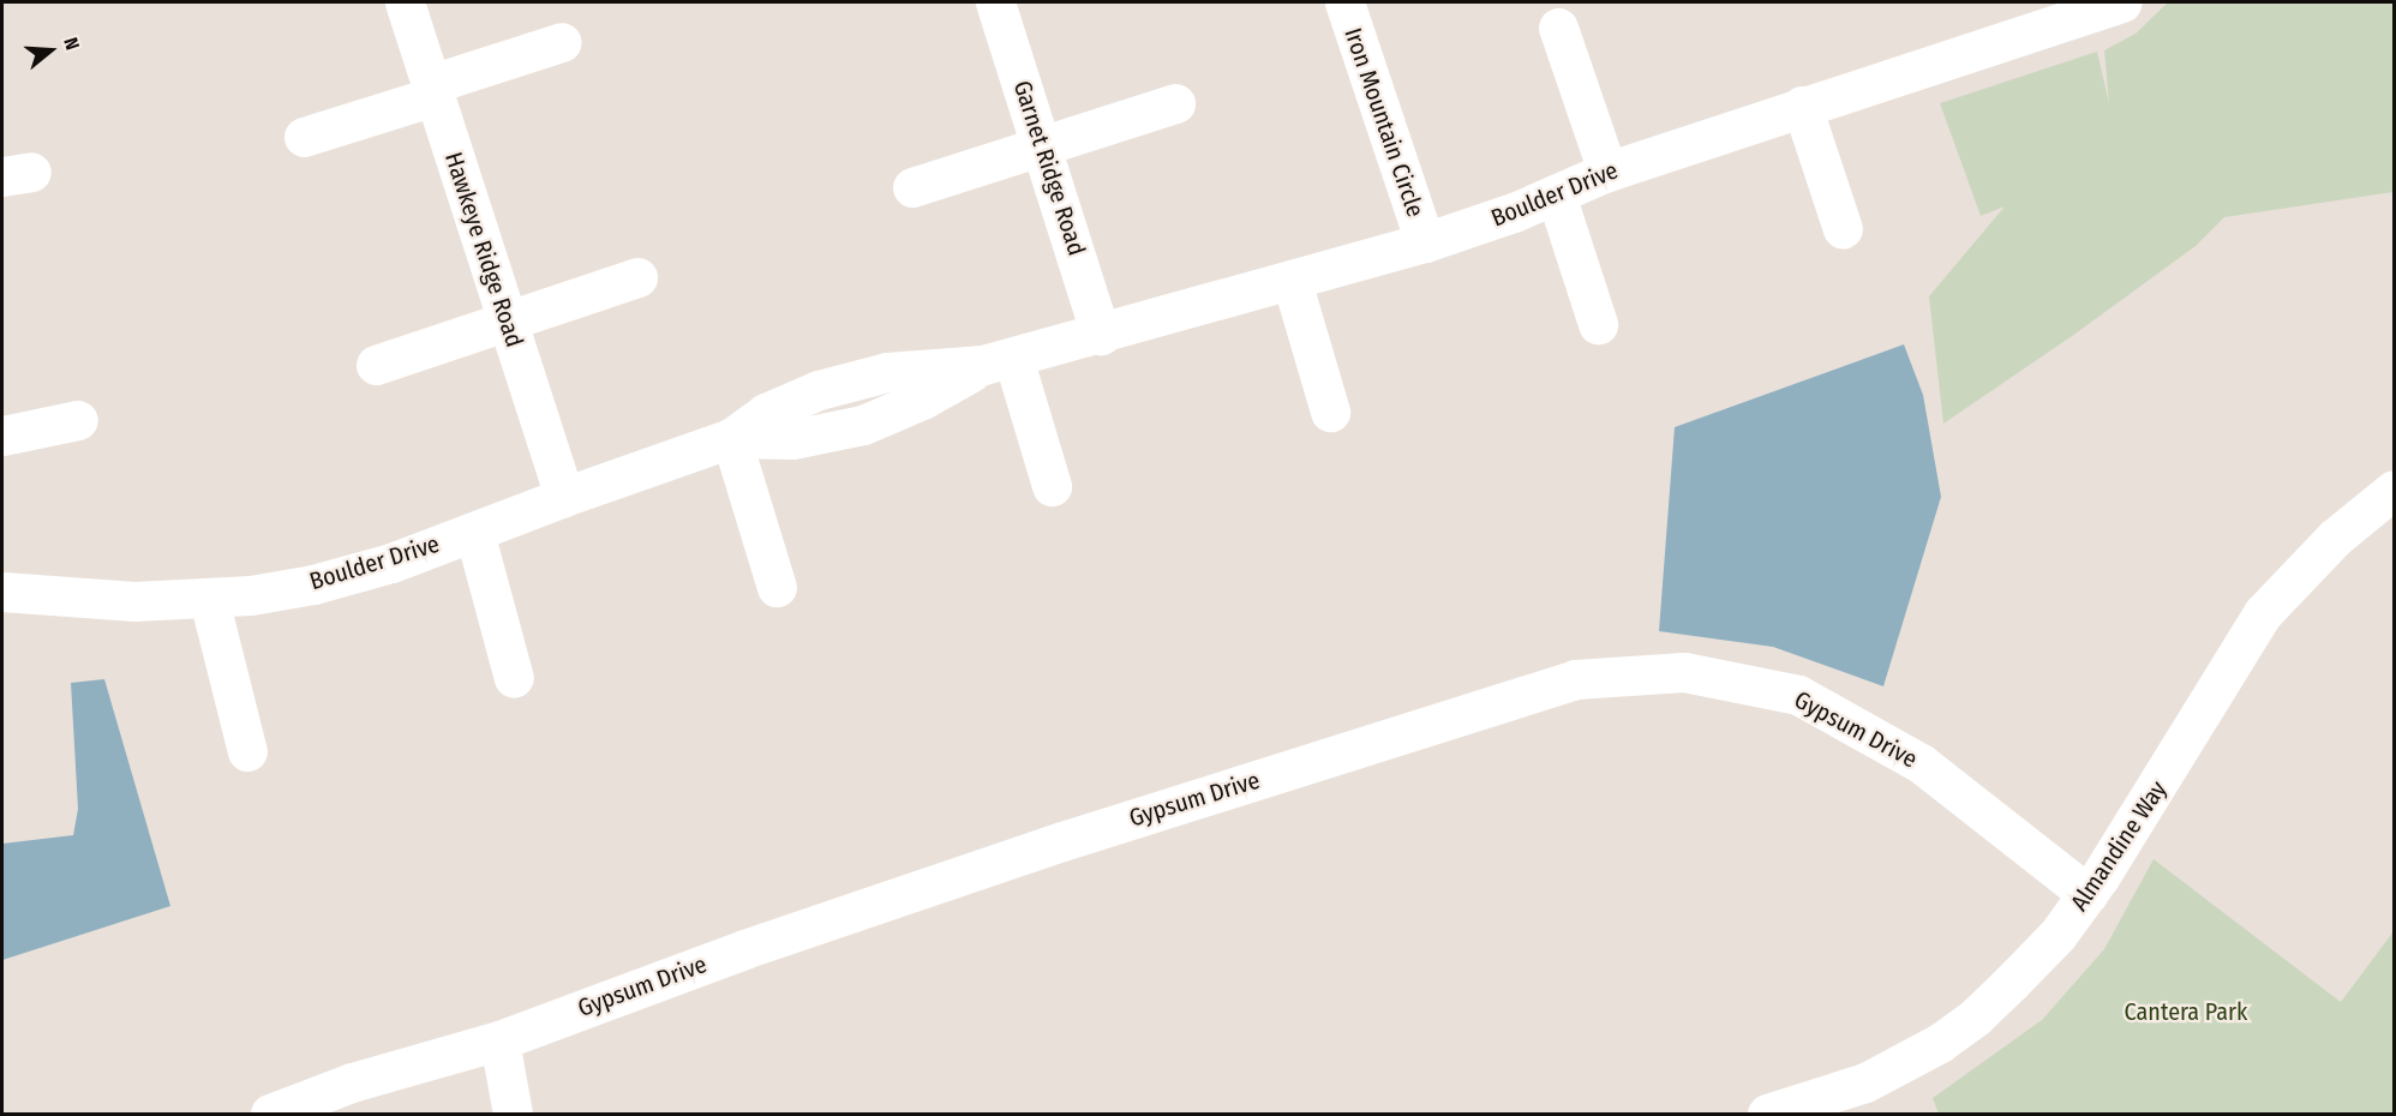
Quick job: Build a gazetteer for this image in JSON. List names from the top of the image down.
{
  "streets": {
    "street": [
      "Iron Mountain Circle",
      "Garnet Ridge Road",
      "Boulder Drive",
      "Hawkeye Ridge Road",
      "Gypsum Drive",
      "Almandine Way"
    ]
  },
  "crossings": [
    ["Iron Mountain Circle", "Boulder Drive"],
    ["Garnet Ridge Road", "Boulder Drive"],
    ["Boulder Drive", "Hawkeye Ridge Road"],
    ["Gypsum Drive", "Almandine Way"]
  ],
  "parks": ["Cantera Park"],
  "north": "right"
}
